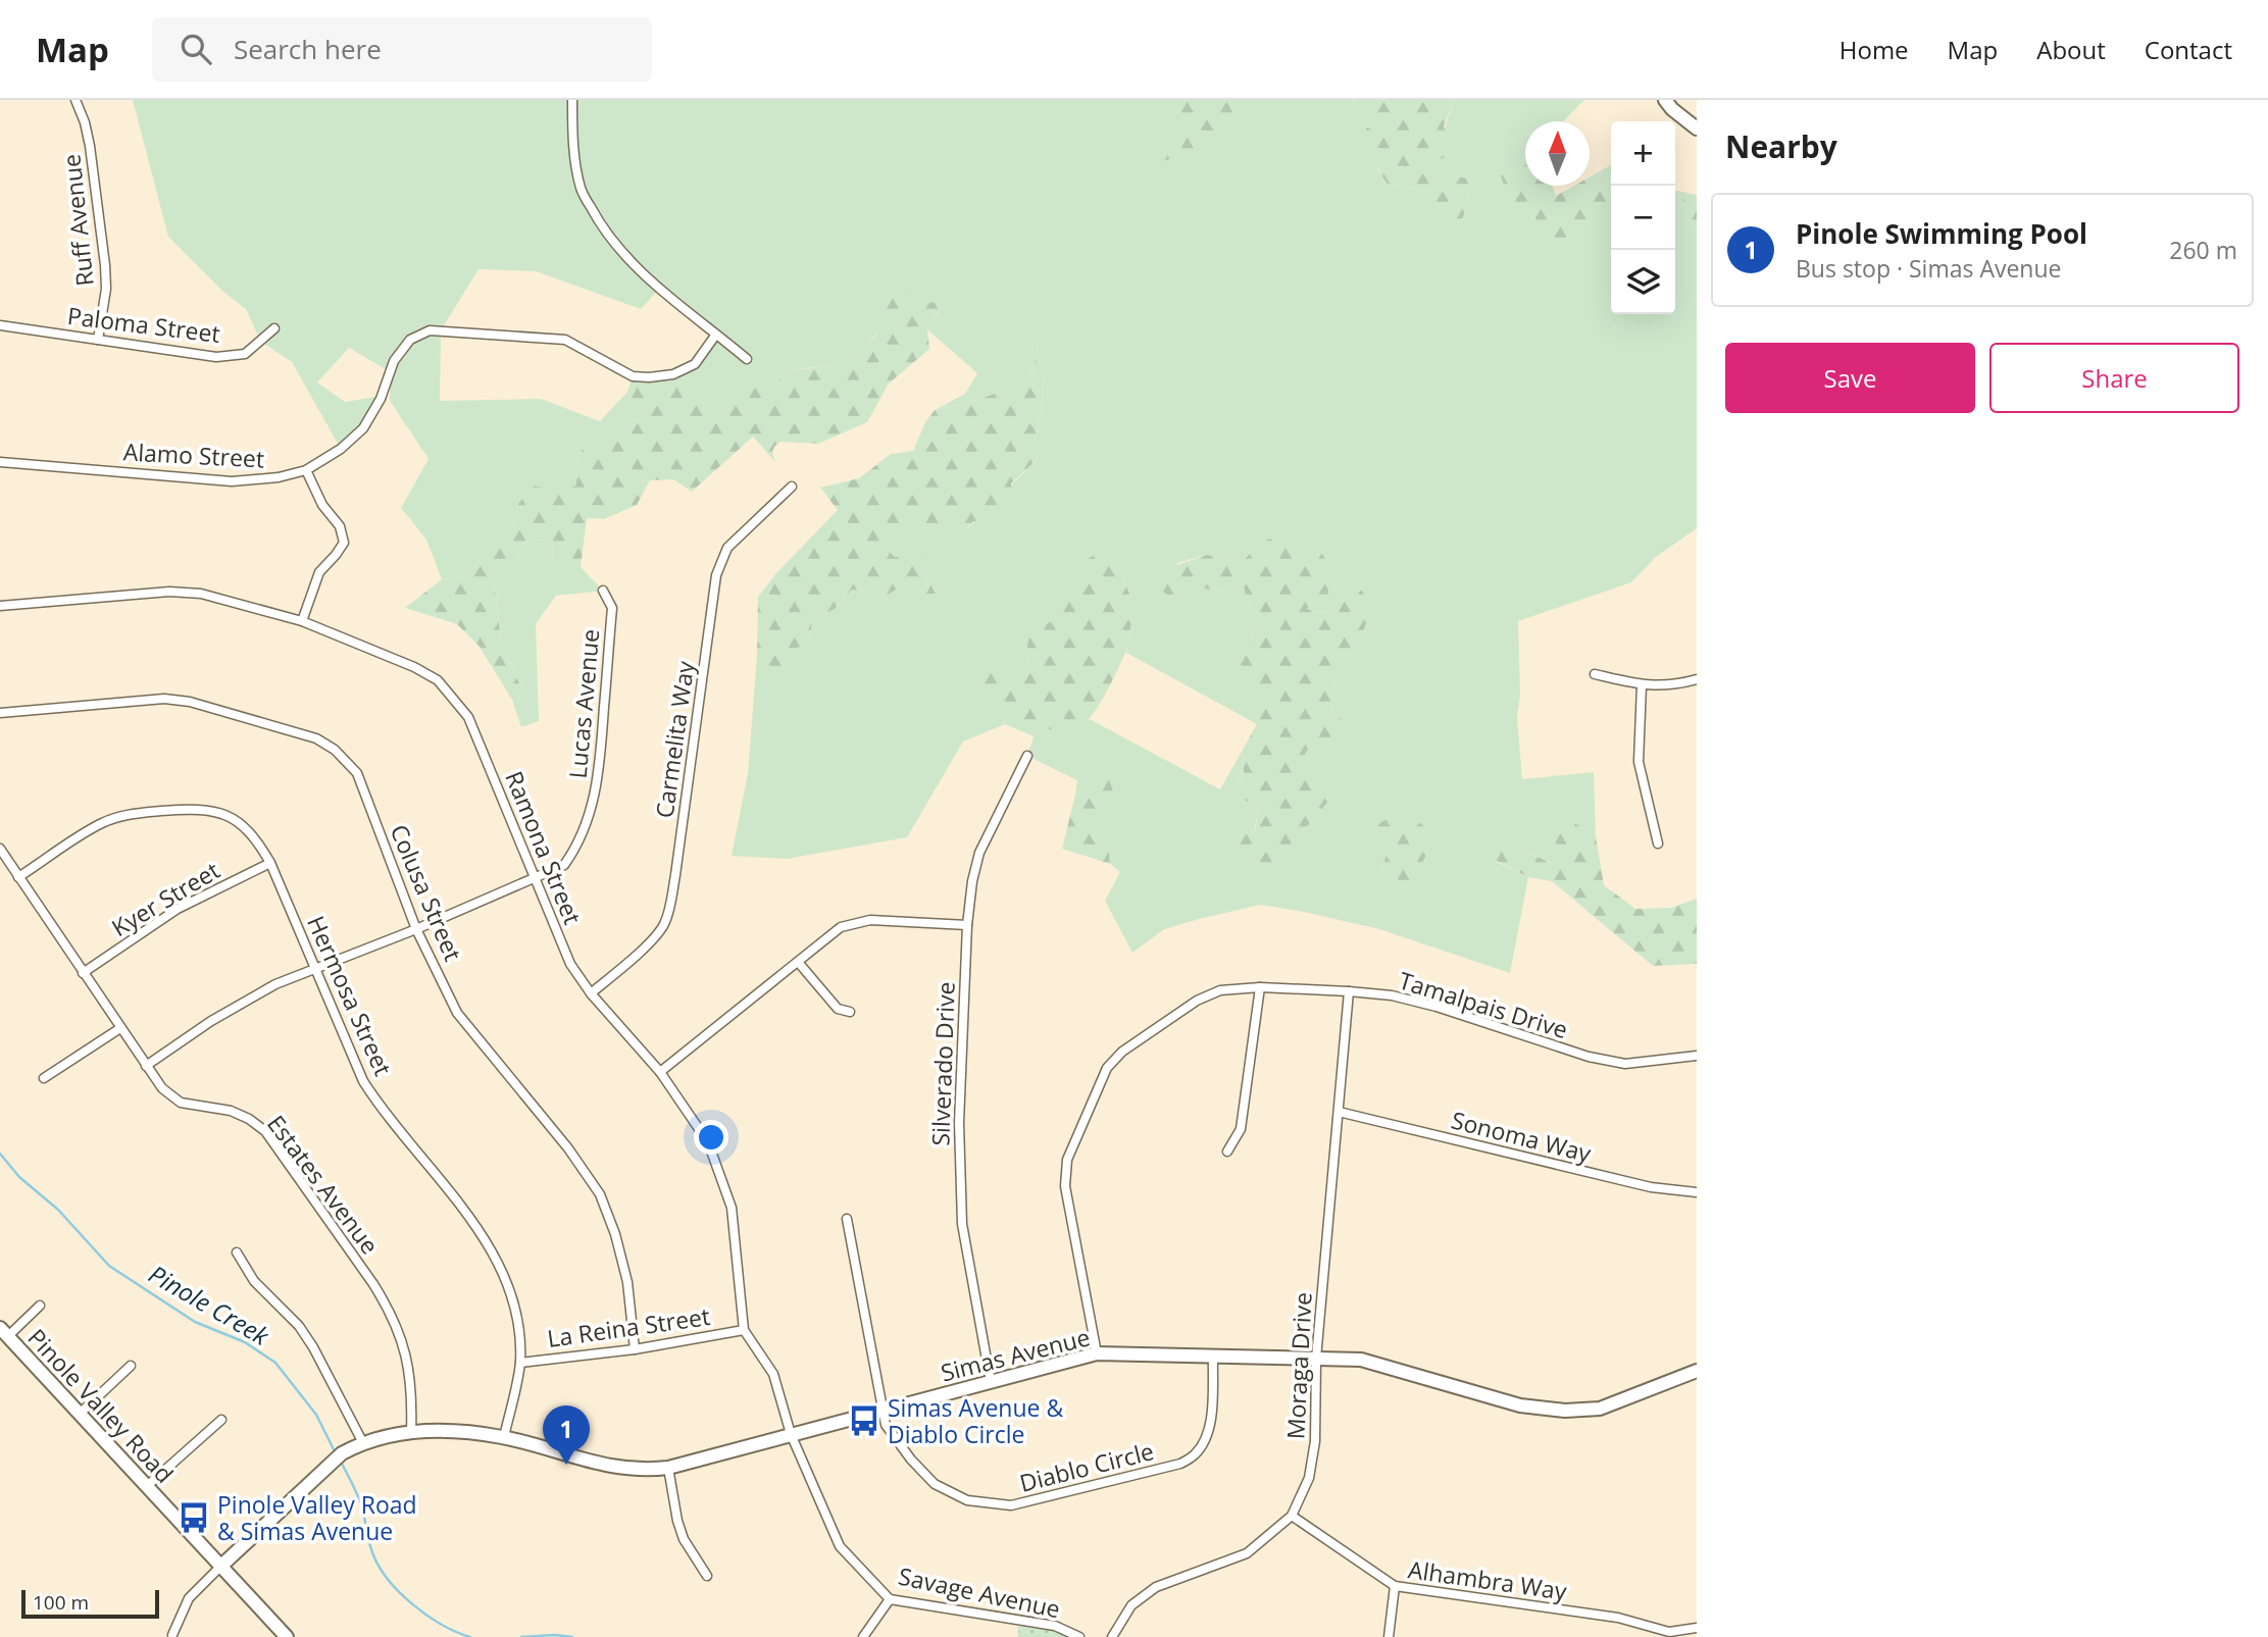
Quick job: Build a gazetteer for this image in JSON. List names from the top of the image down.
{
  "streets": {
    "street": [
      "Ruff Avenue",
      "Paloma Street",
      "Alamo Street",
      "Lucas Avenue",
      "Carmelita Way",
      "Ramona Street",
      "Colusa Street",
      "Kyer Street",
      "Hermosa Street",
      "Tamalpais Drive",
      "Silverado Drive",
      "Sonoma Way",
      "Estates Avenue",
      "La Reina Street",
      "Simas Avenue",
      "Moraga Drive",
      "Pinole Valley Road",
      "Diablo Circle",
      "Alhambra Way",
      "Savage Avenue"
    ]
  },
  "crossings": [
    ["Ruff Avenue", "Paloma Street"],
    ["Lucas Avenue", "Ramona Street"],
    ["Lucas Avenue", "Colusa Street"],
    ["Lucas Avenue", "Hermosa Street"],
    ["Lucas Avenue", "Estates Avenue"],
    ["Carmelita Way", "Ramona Street"],
    ["Ramona Street", "La Reina Street"],
    ["Ramona Street", "Simas Avenue"],
    ["Ramona Street", "Savage Avenue"],
    ["Colusa Street", "La Reina Street"],
    ["Kyer Street", "Hermosa Street"],
    ["Kyer Street", "Estates Avenue"],
    ["Hermosa Street", "Estates Avenue"],
    ["Hermosa Street", "La Reina Street"],
    ["Hermosa Street", "Simas Avenue"],
    ["Tamalpais Drive", "Simas Avenue"],
    ["Tamalpais Drive", "Moraga Drive"],
    ["Silverado Drive", "Simas Avenue"],
    ["Sonoma Way", "Moraga Drive"],
    ["Estates Avenue", "Simas Avenue"],
    ["Simas Avenue", "Moraga Drive"],
    ["Simas Avenue", "Pinole Valley Road"],
    ["Simas Avenue", "Diablo Circle"],
    ["Simas Avenue", "Savage Avenue"],
    ["Moraga Drive", "Alhambra Way"]
  ],
  "water": ["Pinole Creek"],
  "places": {
    "bus stop": ["Simas Avenue & Diablo Circle", "Pinole Valley Road & Simas Avenue"]
  },
  "scale_bar": "100 m",
  "north": "top",
  "page": {
    "header": "Map",
    "search": "Search here",
    "nav": [
      "Home",
      "Map",
      "About",
      "Contact"
    ],
    "heading": "Nearby",
    "map_buttons": ["+", "−"],
    "list": [
      {
        "mark": "1",
        "name": "Pinole Swimming Pool",
        "note": "Bus stop · Simas Avenue",
        "value": "260 m"
      }
    ],
    "buttons": ["Save", "Share"],
    "pins": "1",
    "scale": "100 m"
  }
}
